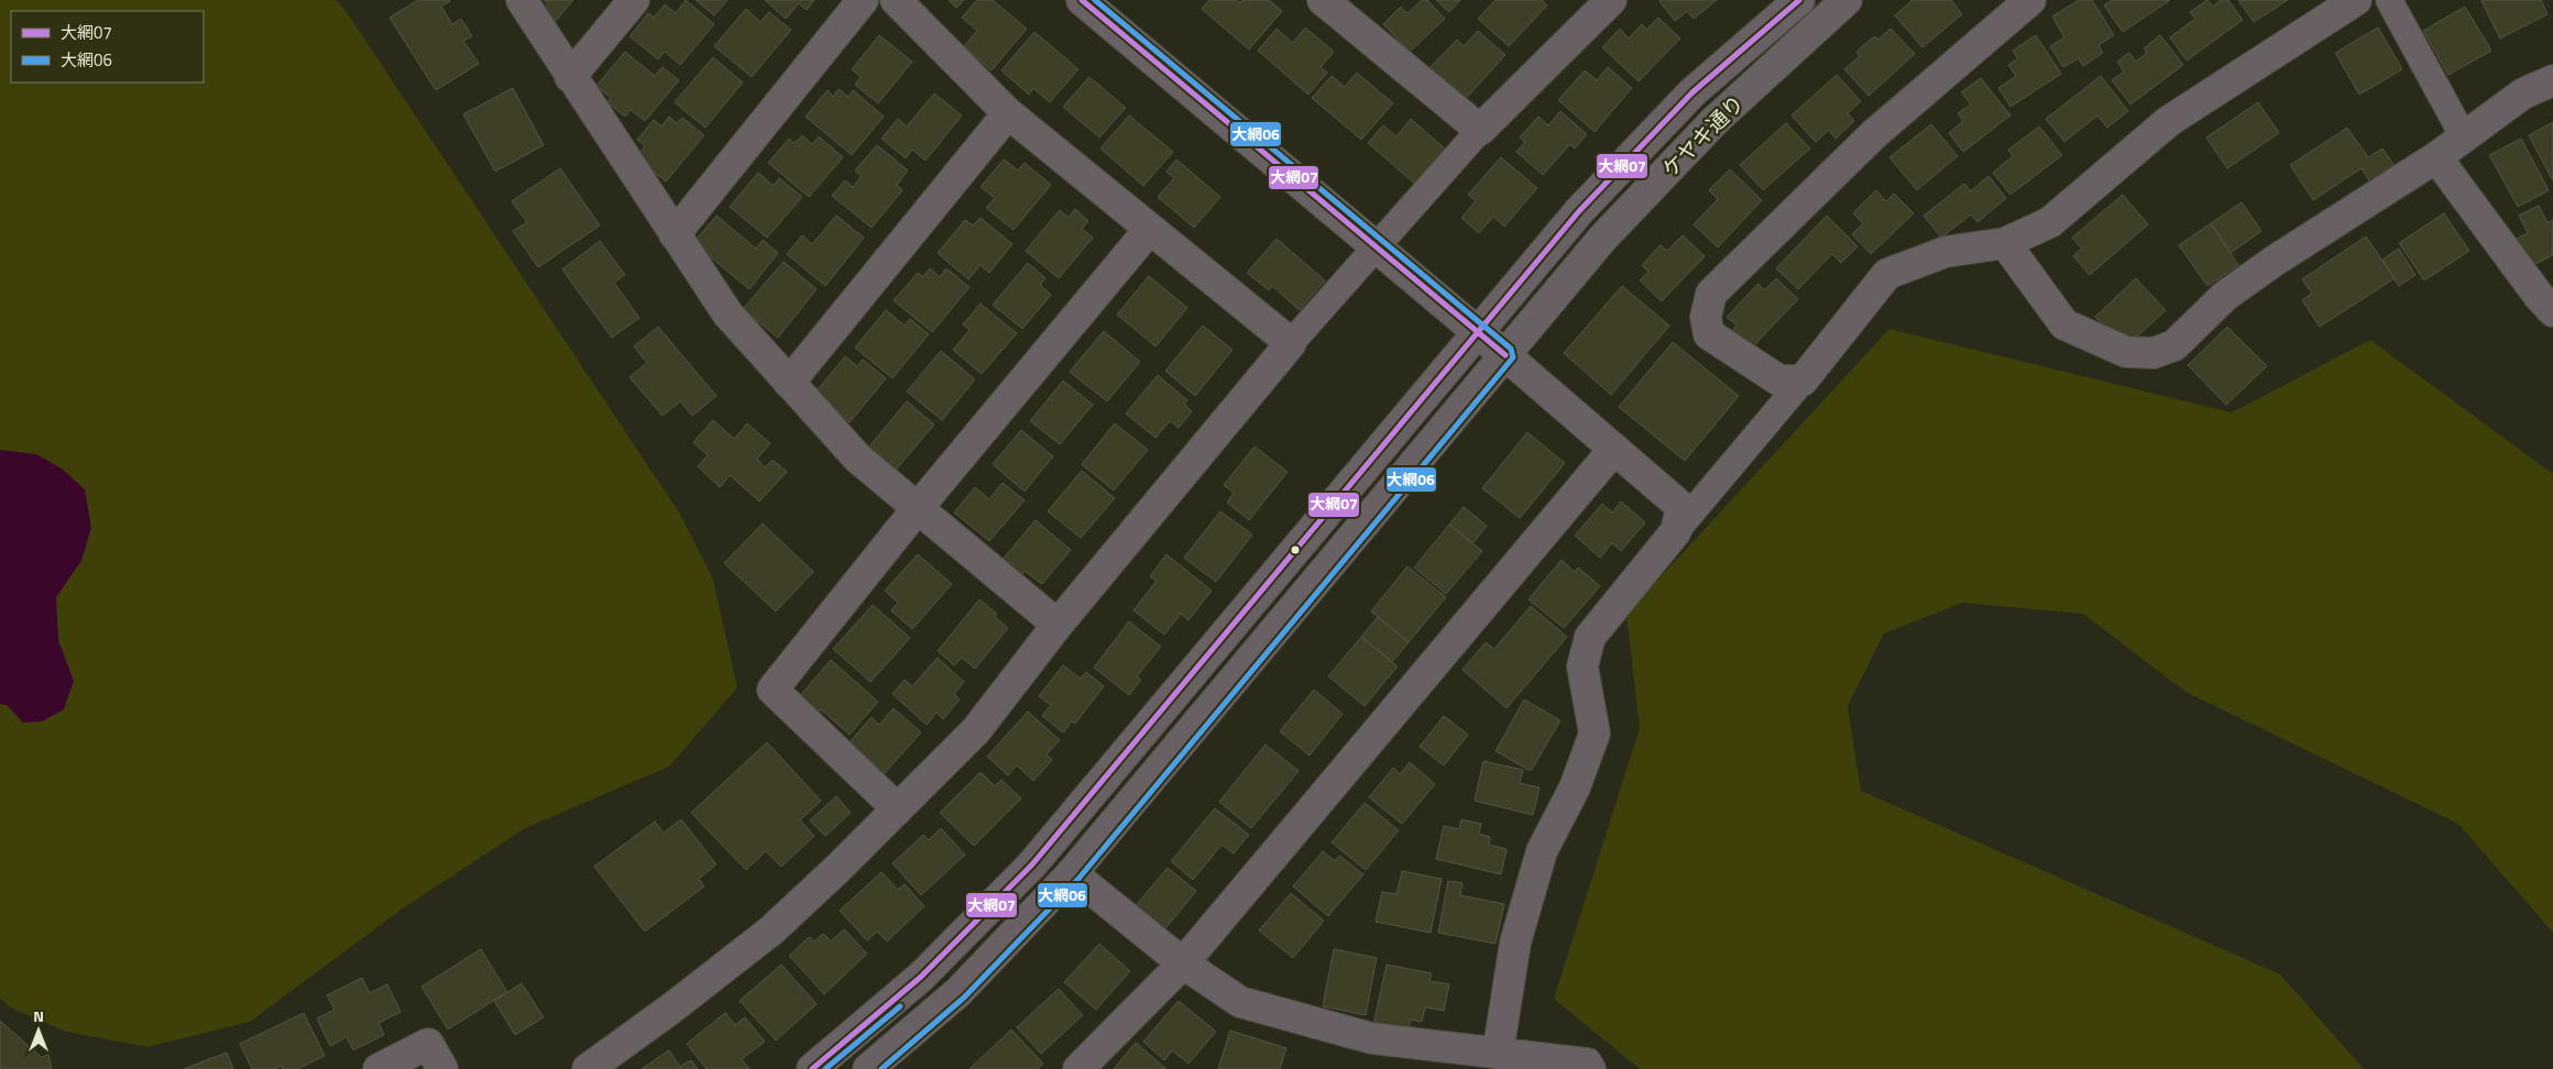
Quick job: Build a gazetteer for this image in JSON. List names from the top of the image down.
{
  "streets": {
    "street": ["ケヤキ通り"]
  },
  "lines": ["transit line 大網07", "transit line 大網06"],
  "legend": ["大網07", "大網06"],
  "north": "top"
}
